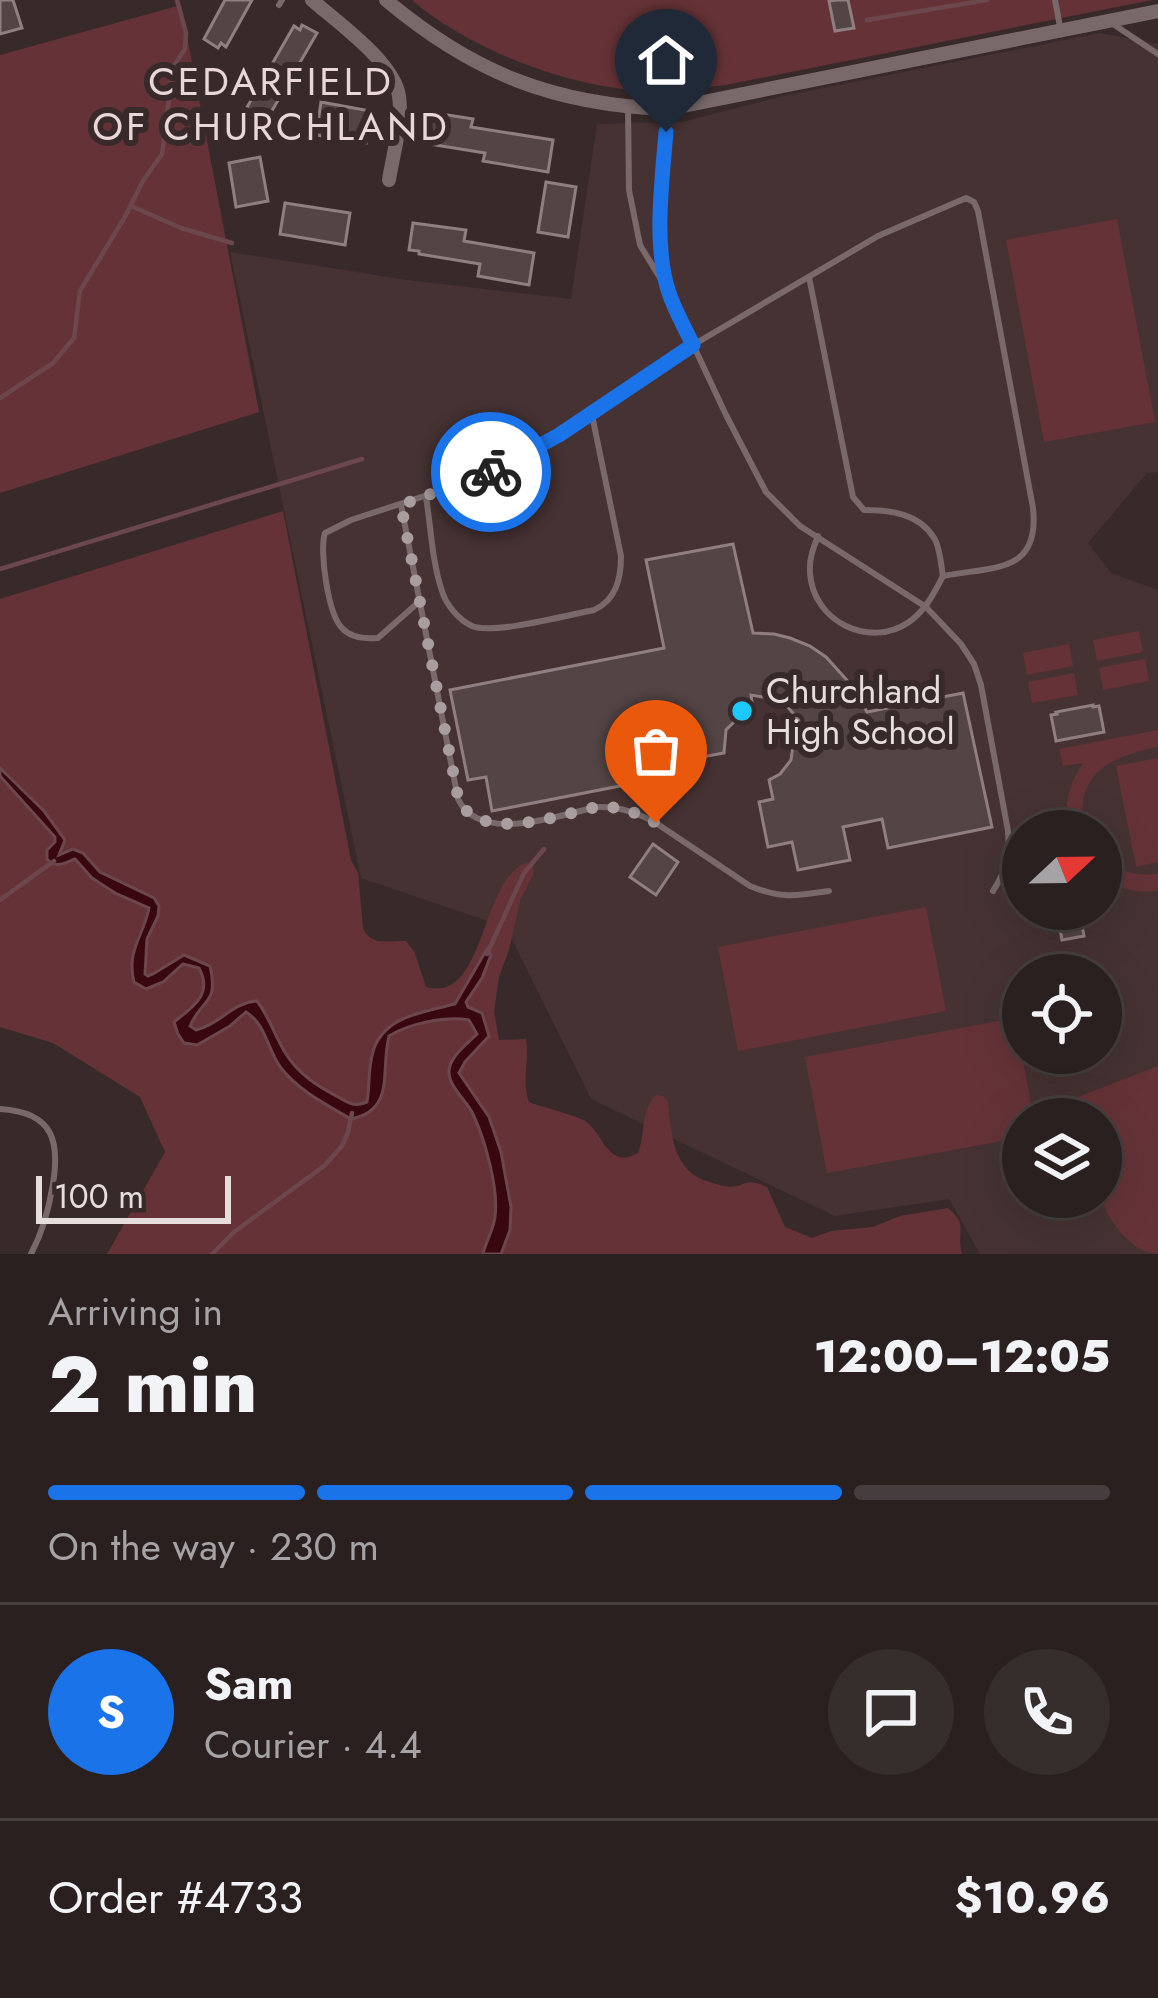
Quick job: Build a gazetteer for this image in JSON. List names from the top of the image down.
{
  "districts": ["CEDARFIELD OF CHURCHLAND"],
  "places": ["Churchland High School"],
  "scale_bar": "100 m",
  "north": "right",
  "page": {
    "scale": "100 m",
    "heading": ["2 min", "Arriving in", "12:00–12:05"],
    "panel": [
      "Sam",
      "Courier · 4.4",
      "Order #4733",
      "$10.96"
    ],
    "bar": "On the way · 230 m",
    "round": "S"
  }
}
